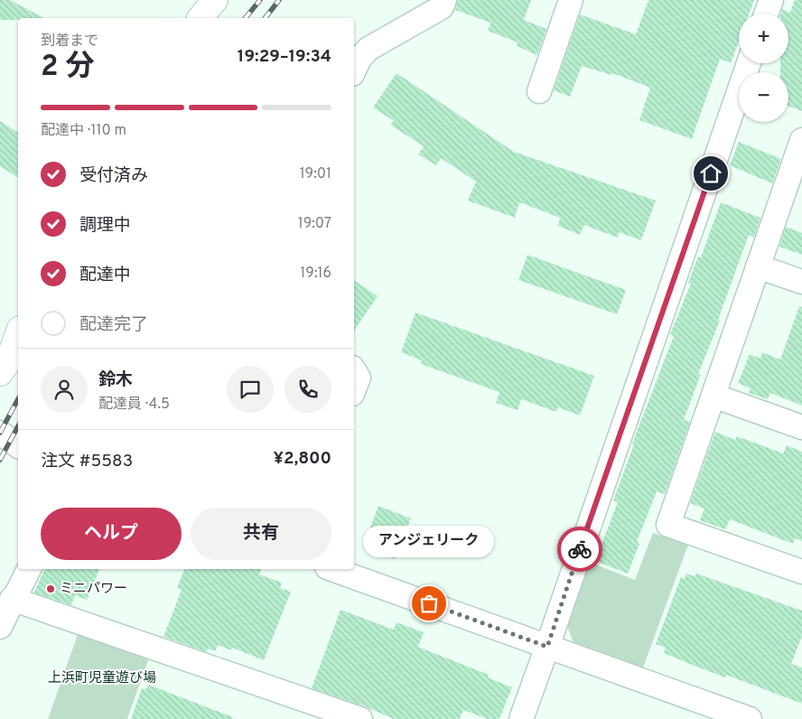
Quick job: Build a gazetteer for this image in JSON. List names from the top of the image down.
{
  "parks": ["上浜町児童遊び場"],
  "places": ["ミニパワー", "アンジェリーク"],
  "page": {
    "map_buttons": ["+", "−"],
    "heading": ["2 分", "到着まで", "19:29–19:34"],
    "panel": [
      "鈴木",
      "配達員 · 4.5",
      "注文 #5583",
      "¥2,800"
    ],
    "bar": "配達中 · 110 m",
    "list": [
      ["受付済み", "19:01"],
      ["調理中", "19:07"],
      ["配達中", "19:16"],
      "配達完了"
    ],
    "buttons": ["ヘルプ", "共有"],
    "bubble": "アンジェリーク"
  }
}
